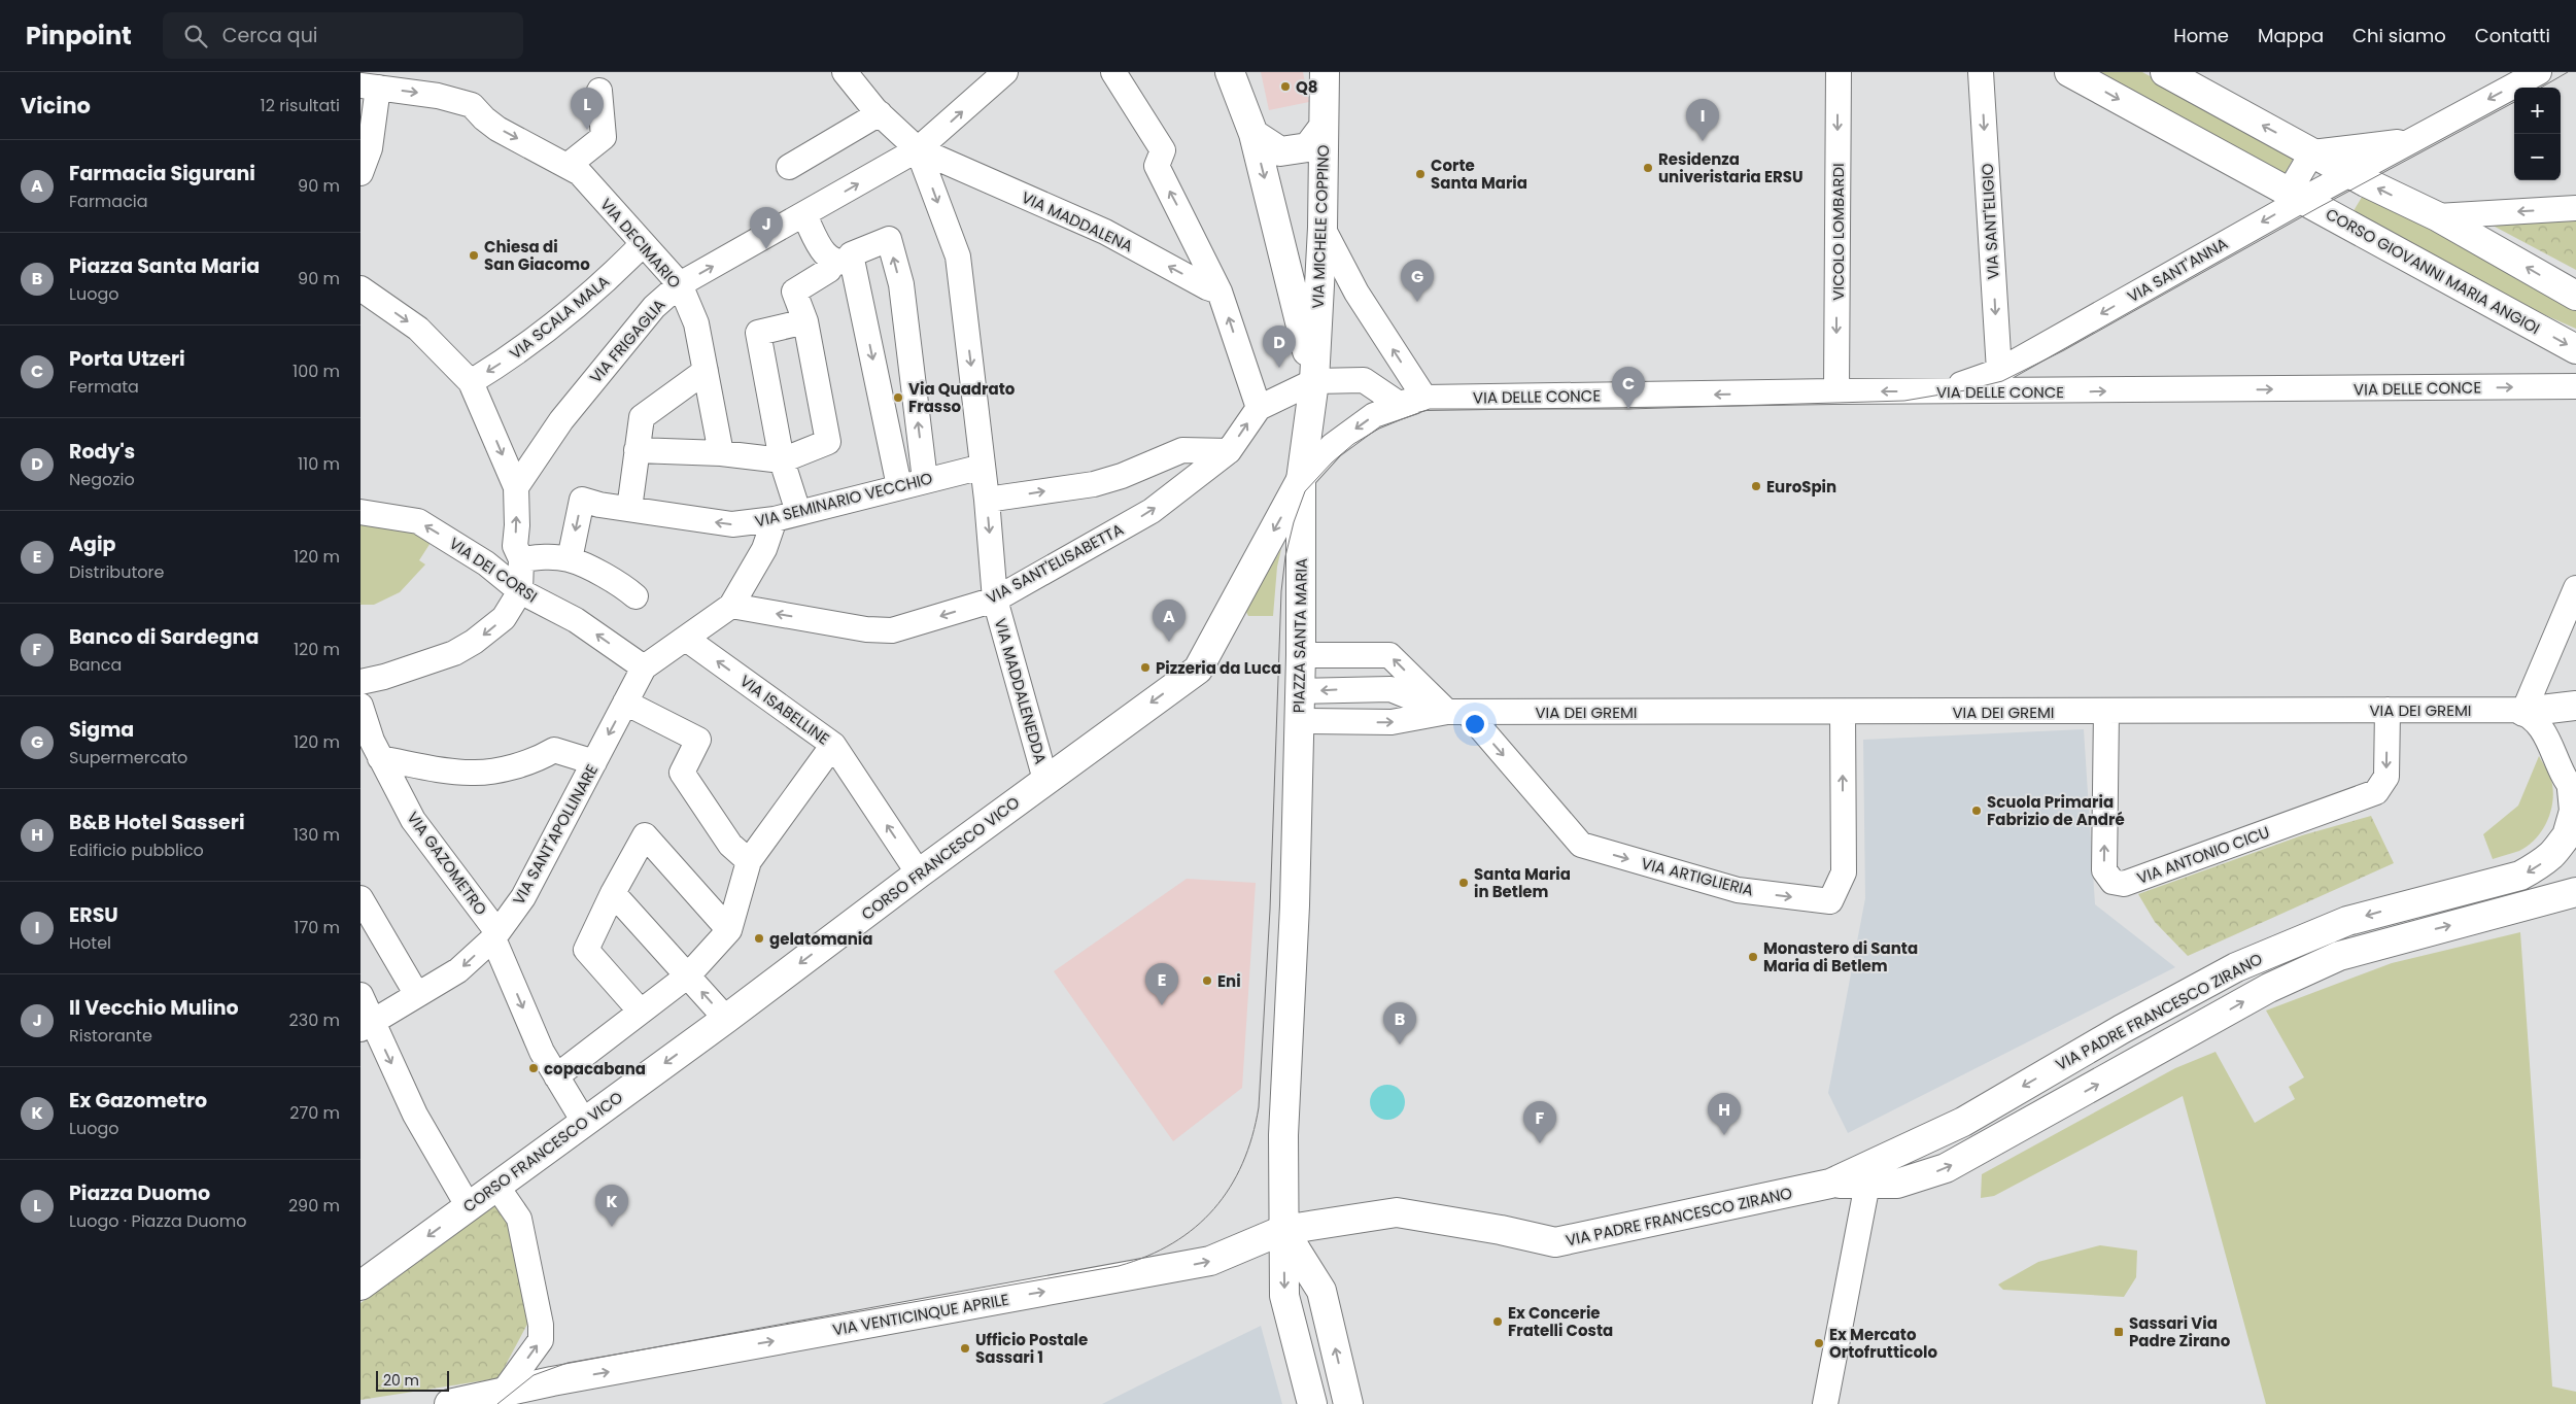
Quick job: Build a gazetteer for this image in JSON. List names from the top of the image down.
{
  "streets": {
    "main road": [
      "VIA MICHELE COPPINO",
      "CORSO GIOVANNI MARIA ANGIOI",
      "PIAZZA SANTA MARIA",
      "CORSO FRANCESCO VICO",
      "VIA PADRE FRANCESCO ZIRANO",
      "VIA VENTICINQUE APRILE"
    ],
    "street": [
      "VIA MADDALENA",
      "VIA SANT'ELIGIO",
      "VICOLO LOMBARDI",
      "VIA DECIMARIO",
      "VIA SANT'ANNA",
      "VIA SCALA MALA",
      "VIA FRIGAGLIA",
      "VIA DELLE CONCE",
      "VIA SEMINARIO VECCHIO",
      "VIA SANT'ELISABETTA",
      "VIA DEI CORSI",
      "VIA MADDALENEDDA",
      "VIA ISABELLINE",
      "VIA DEI GREMI",
      "VIA SANT'APOLLINARE",
      "VIA ANTONIO CICU",
      "VIA GAZOMETRO",
      "VIA ARTIGLIERIA"
    ]
  },
  "crossings": [
    ["VIA MADDALENA", "VIA FRIGAGLIA"],
    ["VIA MADDALENA", "VIA MADDALENEDDA"],
    ["VIA SANT'ELIGIO", "VIA SANT'ANNA"],
    ["VIA MICHELE COPPINO", "PIAZZA SANTA MARIA"],
    ["VICOLO LOMBARDI", "VIA DELLE CONCE"],
    ["VIA DECIMARIO", "VIA SCALA MALA"],
    ["VIA DECIMARIO", "VIA FRIGAGLIA"],
    ["VIA SANT'ANNA", "CORSO GIOVANNI MARIA ANGIOI"],
    ["VIA SANT'ANNA", "VIA DELLE CONCE"],
    ["VIA FRIGAGLIA", "VIA MADDALENEDDA"],
    ["VIA SEMINARIO VECCHIO", "VIA MADDALENEDDA"],
    ["VIA SANT'ELISABETTA", "VIA MADDALENEDDA"],
    ["VIA DEI CORSI", "VIA SANT'APOLLINARE"],
    ["PIAZZA SANTA MARIA", "VIA DEI GREMI"],
    ["PIAZZA SANTA MARIA", "CORSO FRANCESCO VICO"],
    ["PIAZZA SANTA MARIA", "VIA PADRE FRANCESCO ZIRANO"],
    ["PIAZZA SANTA MARIA", "VIA VENTICINQUE APRILE"],
    ["VIA MADDALENEDDA", "CORSO FRANCESCO VICO"],
    ["VIA ISABELLINE", "CORSO FRANCESCO VICO"],
    ["VIA DEI GREMI", "VIA ANTONIO CICU"],
    ["VIA DEI GREMI", "VIA ARTIGLIERIA"],
    ["VIA SANT'APOLLINARE", "VIA GAZOMETRO"],
    ["CORSO FRANCESCO VICO", "VIA GAZOMETRO"],
    ["VIA PADRE FRANCESCO ZIRANO", "VIA VENTICINQUE APRILE"]
  ],
  "one_way": [
    "VIA MADDALENA",
    "VIA SANT'ELIGIO",
    "VICOLO LOMBARDI",
    "VIA SANT'ANNA",
    "VIA FRIGAGLIA",
    "VIA ISABELLINE",
    "CORSO FRANCESCO VICO",
    "VIA VENTICINQUE APRILE"
  ],
  "places": {
    "other": [
      "Q8",
      "Residenza univeristaria ERSU",
      "Corte Santa Maria",
      "Chiesa di San Giacomo",
      "Via Quadrato Frasso",
      "EuroSpin",
      "Pizzeria da Luca",
      "Scuola Primaria Fabrizio de André",
      "Santa Maria in Betlem",
      "gelatomania",
      "Monastero di Santa Maria di Betlem",
      "Eni",
      "copacabana",
      "Ex Concerie Fratelli Costa",
      "Ex Mercato Ortofrutticolo",
      "Ufficio Postale Sassari 1"
    ],
    "transit": ["Sassari Via Padre Zirano"]
  },
  "scale_bar": "20 m",
  "page": {
    "header": "Pinpoint",
    "search": "Cerca qui",
    "nav": [
      "Home",
      "Mappa",
      "Chi siamo",
      "Contatti"
    ],
    "heading": ["Vicino", "12 risultati"],
    "map_buttons": ["+", "−"],
    "pins": [
      "L",
      "I",
      "J",
      "G",
      "D",
      "C",
      "A",
      "E",
      "B",
      "H",
      "F",
      "K"
    ],
    "list": [
      {
        "mark": "A",
        "name": "Farmacia Sigurani",
        "note": "Farmacia",
        "value": "90 m"
      },
      {
        "mark": "B",
        "name": "Piazza Santa Maria",
        "note": "Luogo",
        "value": "90 m"
      },
      {
        "mark": "C",
        "name": "Porta Utzeri",
        "note": "Fermata",
        "value": "100 m"
      },
      {
        "mark": "D",
        "name": "Rody's",
        "note": "Negozio",
        "value": "110 m"
      },
      {
        "mark": "E",
        "name": "Agip",
        "note": "Distributore",
        "value": "120 m"
      },
      {
        "mark": "F",
        "name": "Banco di Sardegna",
        "note": "Banca",
        "value": "120 m"
      },
      {
        "mark": "G",
        "name": "Sigma",
        "note": "Supermercato",
        "value": "120 m"
      },
      {
        "mark": "H",
        "name": "B&B Hotel Sasseri",
        "note": "Edificio pubblico",
        "value": "130 m"
      },
      {
        "mark": "I",
        "name": "ERSU",
        "note": "Hotel",
        "value": "170 m"
      },
      {
        "mark": "J",
        "name": "Il Vecchio Mulino",
        "note": "Ristorante",
        "value": "230 m"
      },
      {
        "mark": "K",
        "name": "Ex Gazometro",
        "note": "Luogo",
        "value": "270 m"
      },
      {
        "mark": "L",
        "name": "Piazza Duomo",
        "note": "Luogo · Piazza Duomo",
        "value": "290 m"
      }
    ],
    "scale": "20 m"
  }
}
